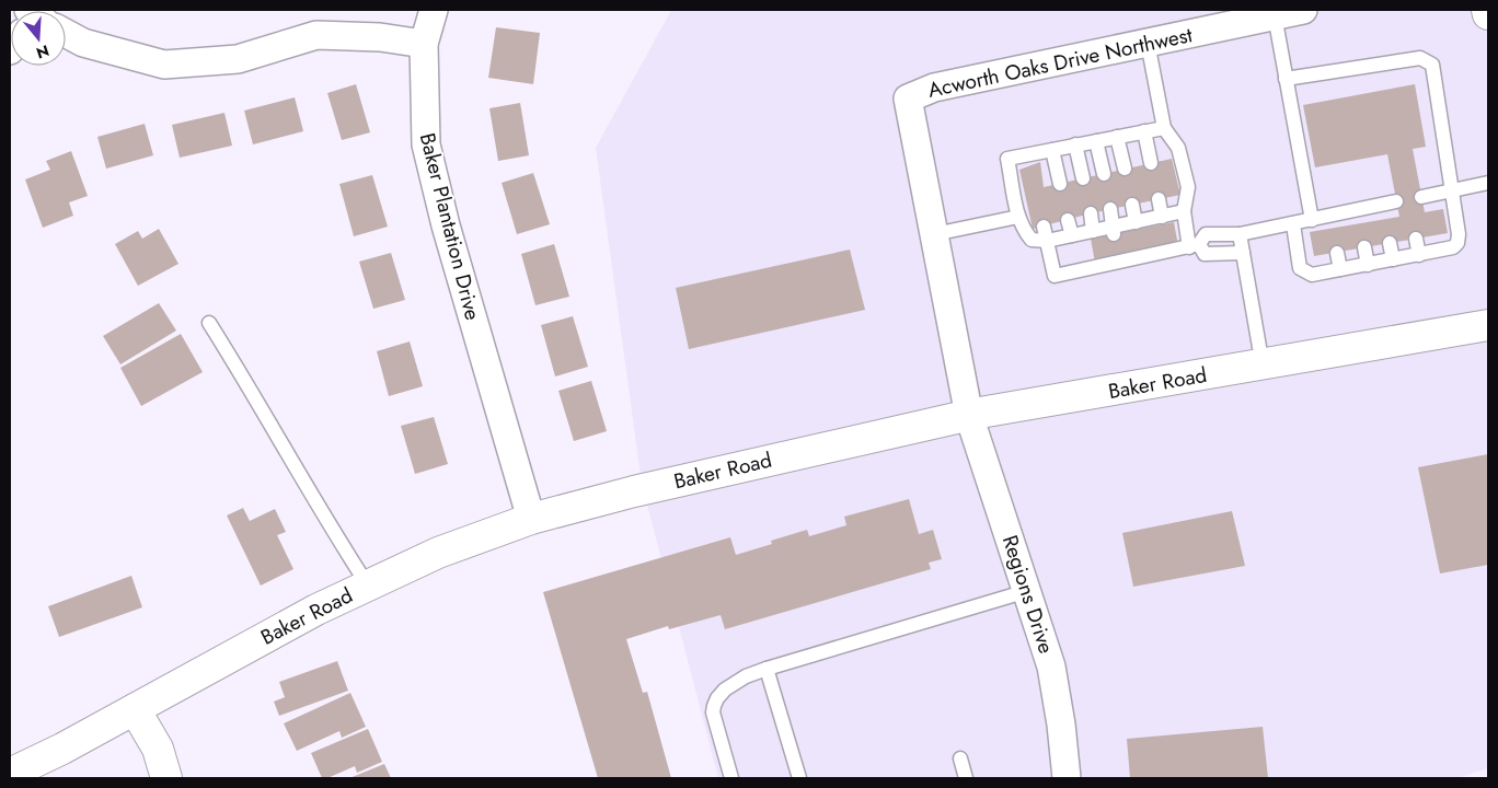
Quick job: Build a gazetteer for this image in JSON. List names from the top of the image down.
{
  "streets": {
    "main road": ["Baker Road"],
    "street": ["Acworth Oaks Drive Northwest", "Baker Plantation Drive", "Regions Drive"]
  },
  "crossings": [
    ["Acworth Oaks Drive Northwest", "Baker Road"],
    ["Acworth Oaks Drive Northwest", "Regions Drive"],
    ["Baker Plantation Drive", "Baker Road"],
    ["Baker Road", "Regions Drive"]
  ],
  "north": "bottom"
}
